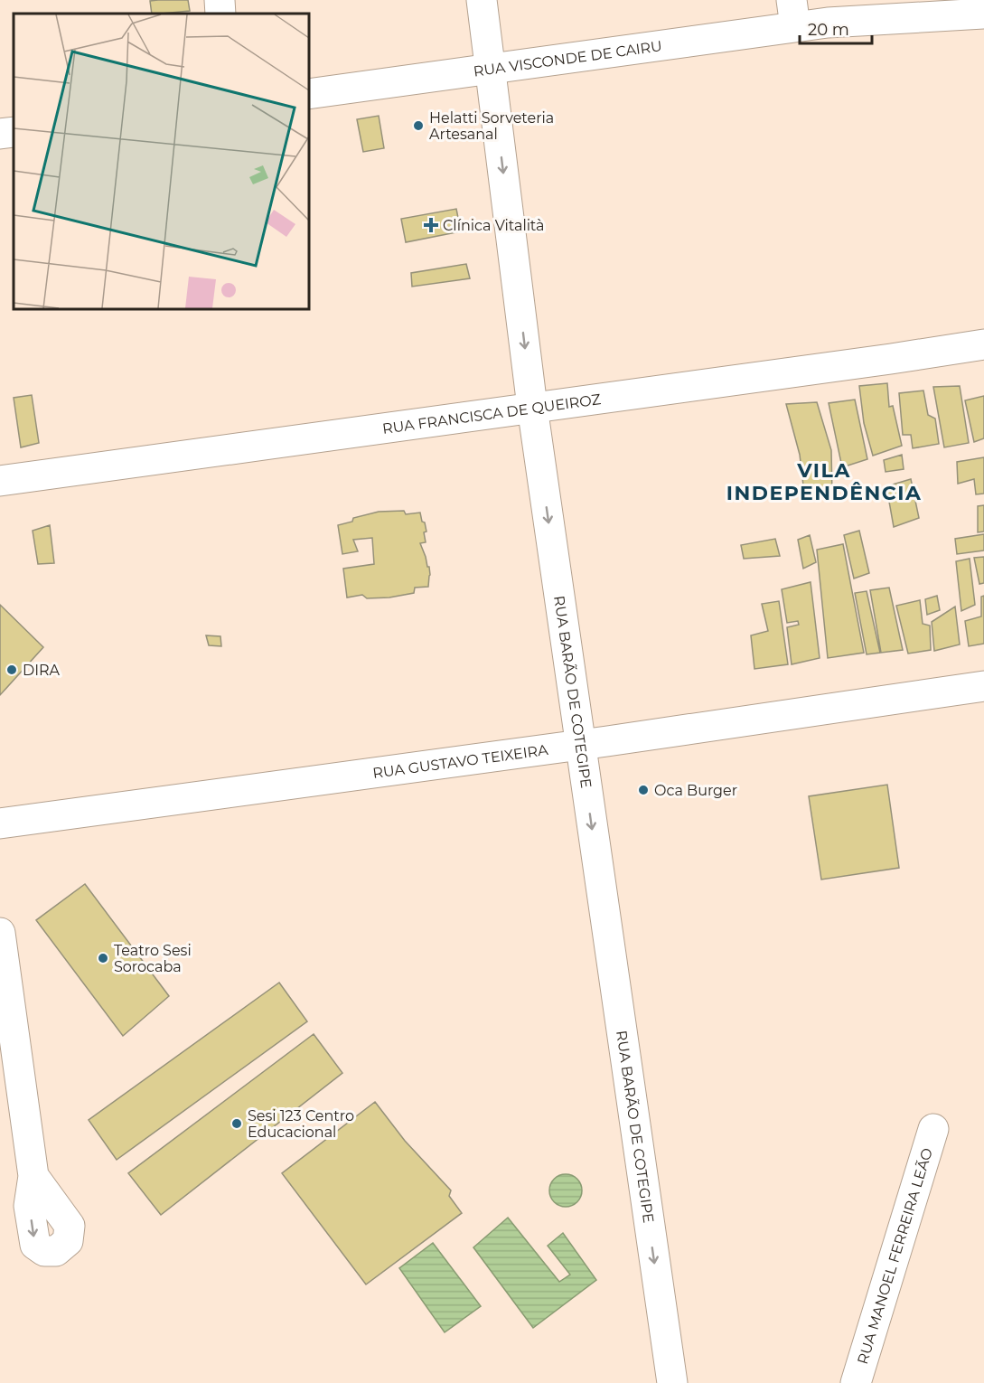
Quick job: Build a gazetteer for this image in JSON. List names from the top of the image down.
{
  "streets": {
    "street": [
      "RUA VISCONDE DE CAIRU",
      "RUA FRANCISCA DE QUEIROZ",
      "RUA BARÃO DE COTEGIPE",
      "RUA GUSTAVO TEIXEIRA",
      "RUA MANOEL FERREIRA LEÃO"
    ]
  },
  "crossings": [
    ["RUA VISCONDE DE CAIRU", "RUA BARÃO DE COTEGIPE"],
    ["RUA FRANCISCA DE QUEIROZ", "RUA BARÃO DE COTEGIPE"],
    ["RUA BARÃO DE COTEGIPE", "RUA GUSTAVO TEIXEIRA"]
  ],
  "one_way": ["RUA BARÃO DE COTEGIPE"],
  "districts": ["VILA INDEPENDÊNCIA"],
  "places": {
    "other": [
      "Helatti Sorveteria Artesanal",
      "DIRA",
      "Oca Burger",
      "Teatro Sesi Sorocaba",
      "Sesi 123 Centro Educacional"
    ],
    "health": ["Clínica Vitalità"]
  },
  "scale_bar": "20 m"
}
